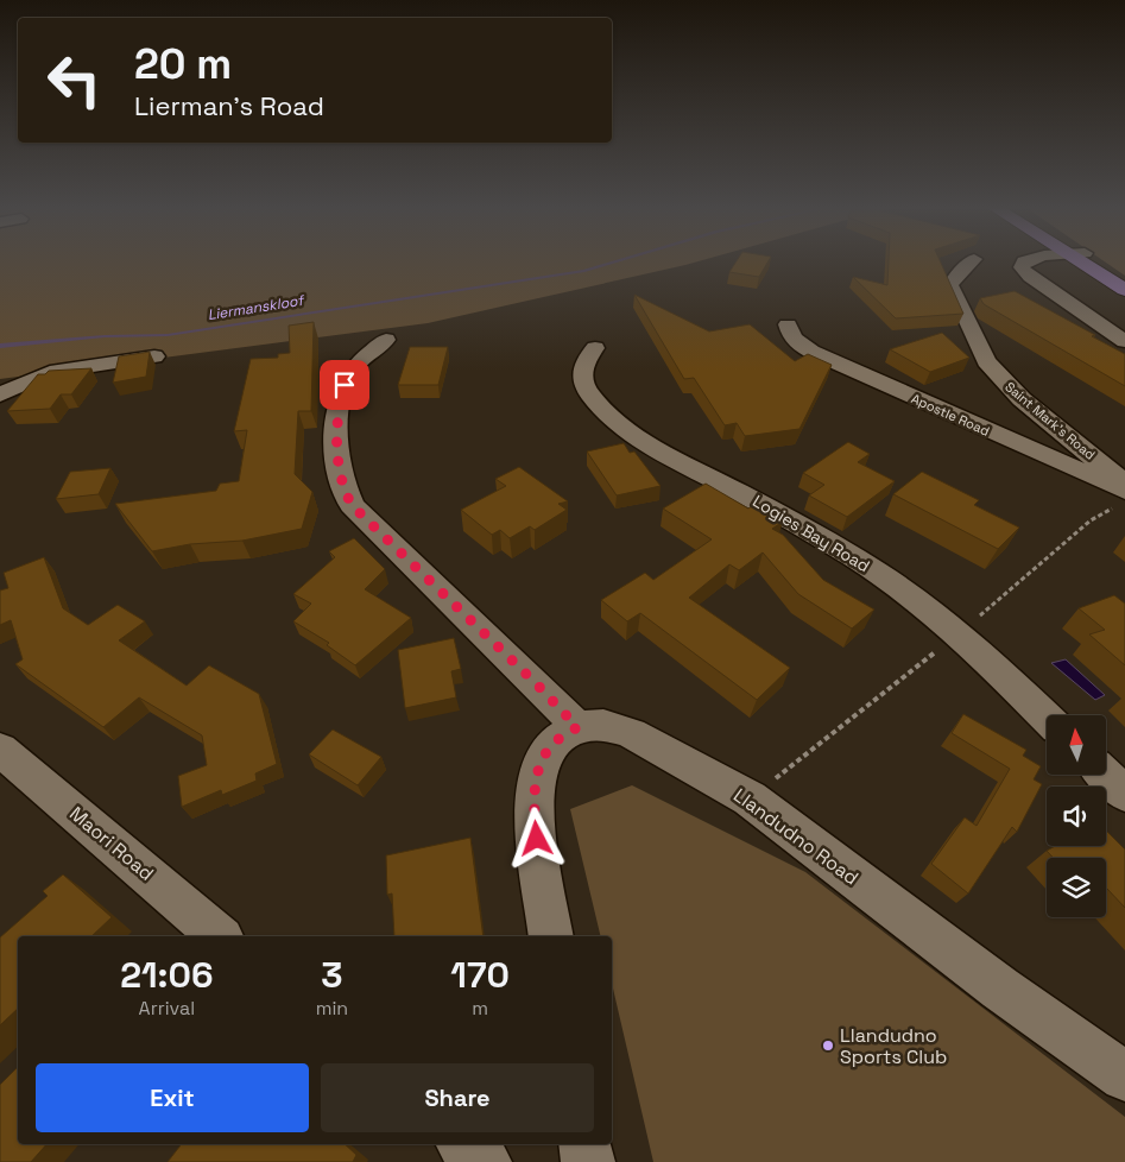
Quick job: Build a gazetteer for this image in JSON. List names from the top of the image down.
{
  "streets": {
    "street": [
      "Apostle Road",
      "Saint Mark's Road",
      "Logies Bay Road",
      "Llandudno Road",
      "Maori Road"
    ]
  },
  "water": ["Liermanskloof"],
  "places": ["Llandudno Sports Club"],
  "north": "top",
  "page": {
    "turn": ["20 m", "Lierman's Road"],
    "eta": [
      "21:06",
      "Arrival",
      "3",
      "min",
      "170",
      "m"
    ],
    "buttons": ["Exit", "Share"]
  }
}
